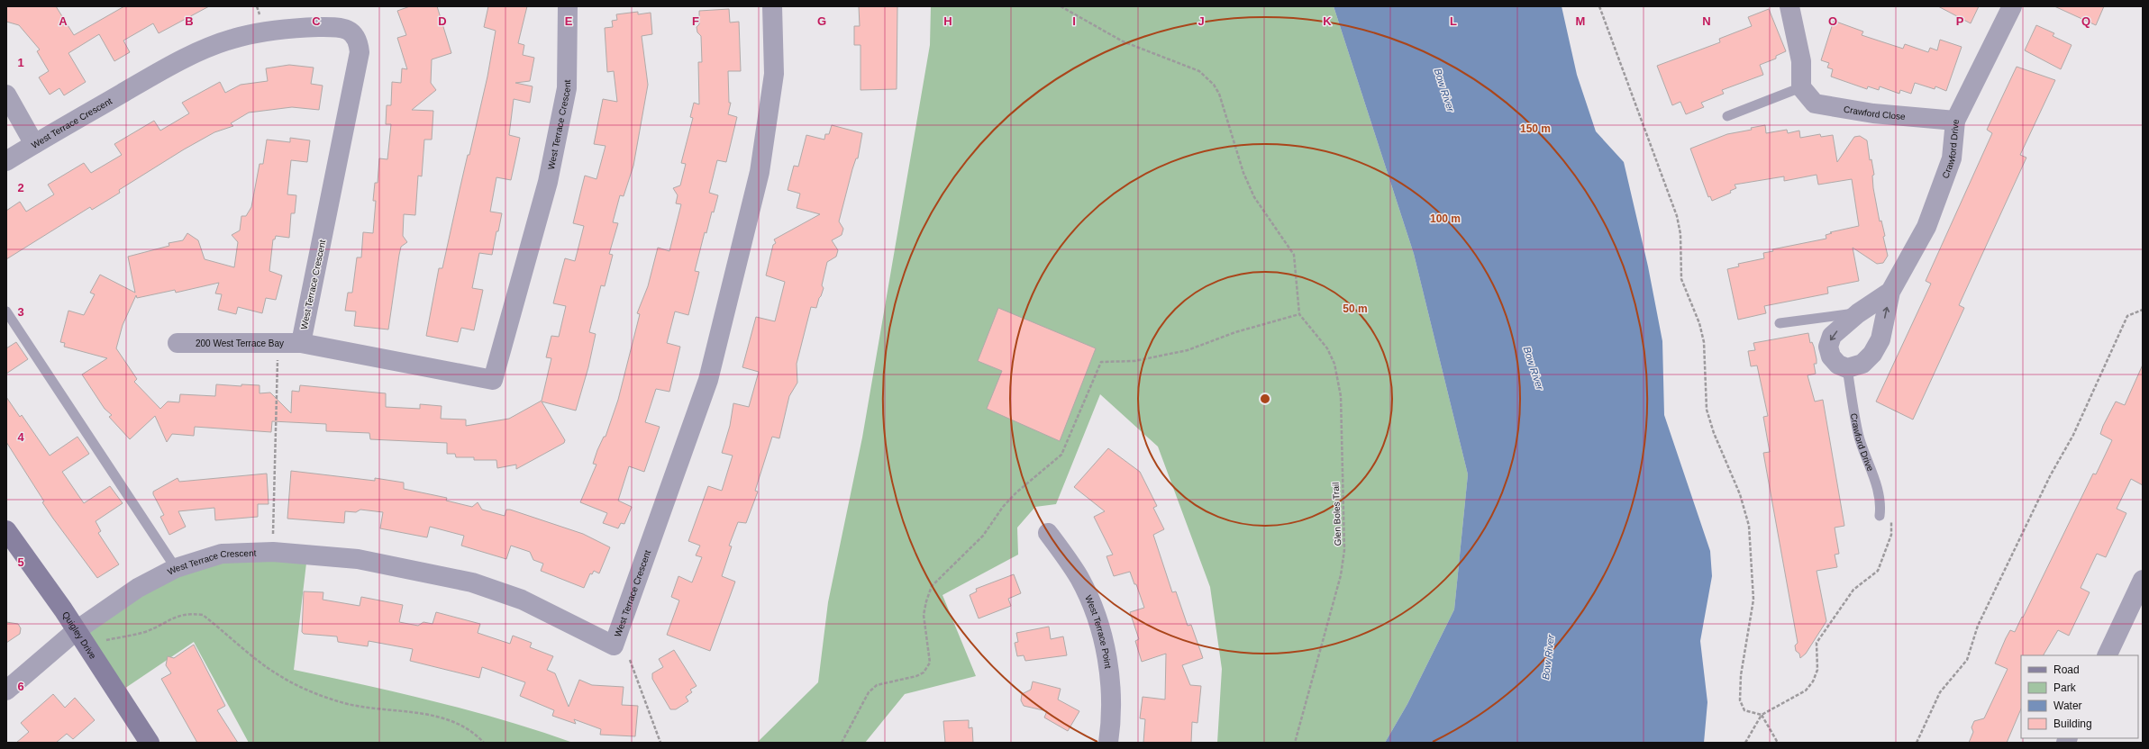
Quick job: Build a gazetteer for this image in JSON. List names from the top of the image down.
{
  "streets": {
    "street": [
      "Crawford Close",
      "West Terrace Crescent",
      "Crawford Drive",
      "200 West Terrace Bay",
      "West Terrace Point",
      "Quigley Drive"
    ],
    "path": ["Glen Boles Trail"]
  },
  "crossings": [
    ["Crawford Close", "Crawford Drive"],
    ["West Terrace Crescent", "200 West Terrace Bay"],
    ["West Terrace Crescent", "Quigley Drive"]
  ],
  "water": ["Bow River"],
  "legend": [
    "Road",
    "Park",
    "Water",
    "Building"
  ],
  "grid": {
    "columns": [
      "A",
      "B",
      "C",
      "D",
      "E",
      "F",
      "G",
      "H",
      "I",
      "J",
      "K",
      "L",
      "M",
      "N",
      "O",
      "P",
      "Q"
    ],
    "rows": [
      "1",
      "2",
      "3",
      "4",
      "5",
      "6"
    ]
  },
  "rings": ["150 m", "100 m", "50 m"]
}
